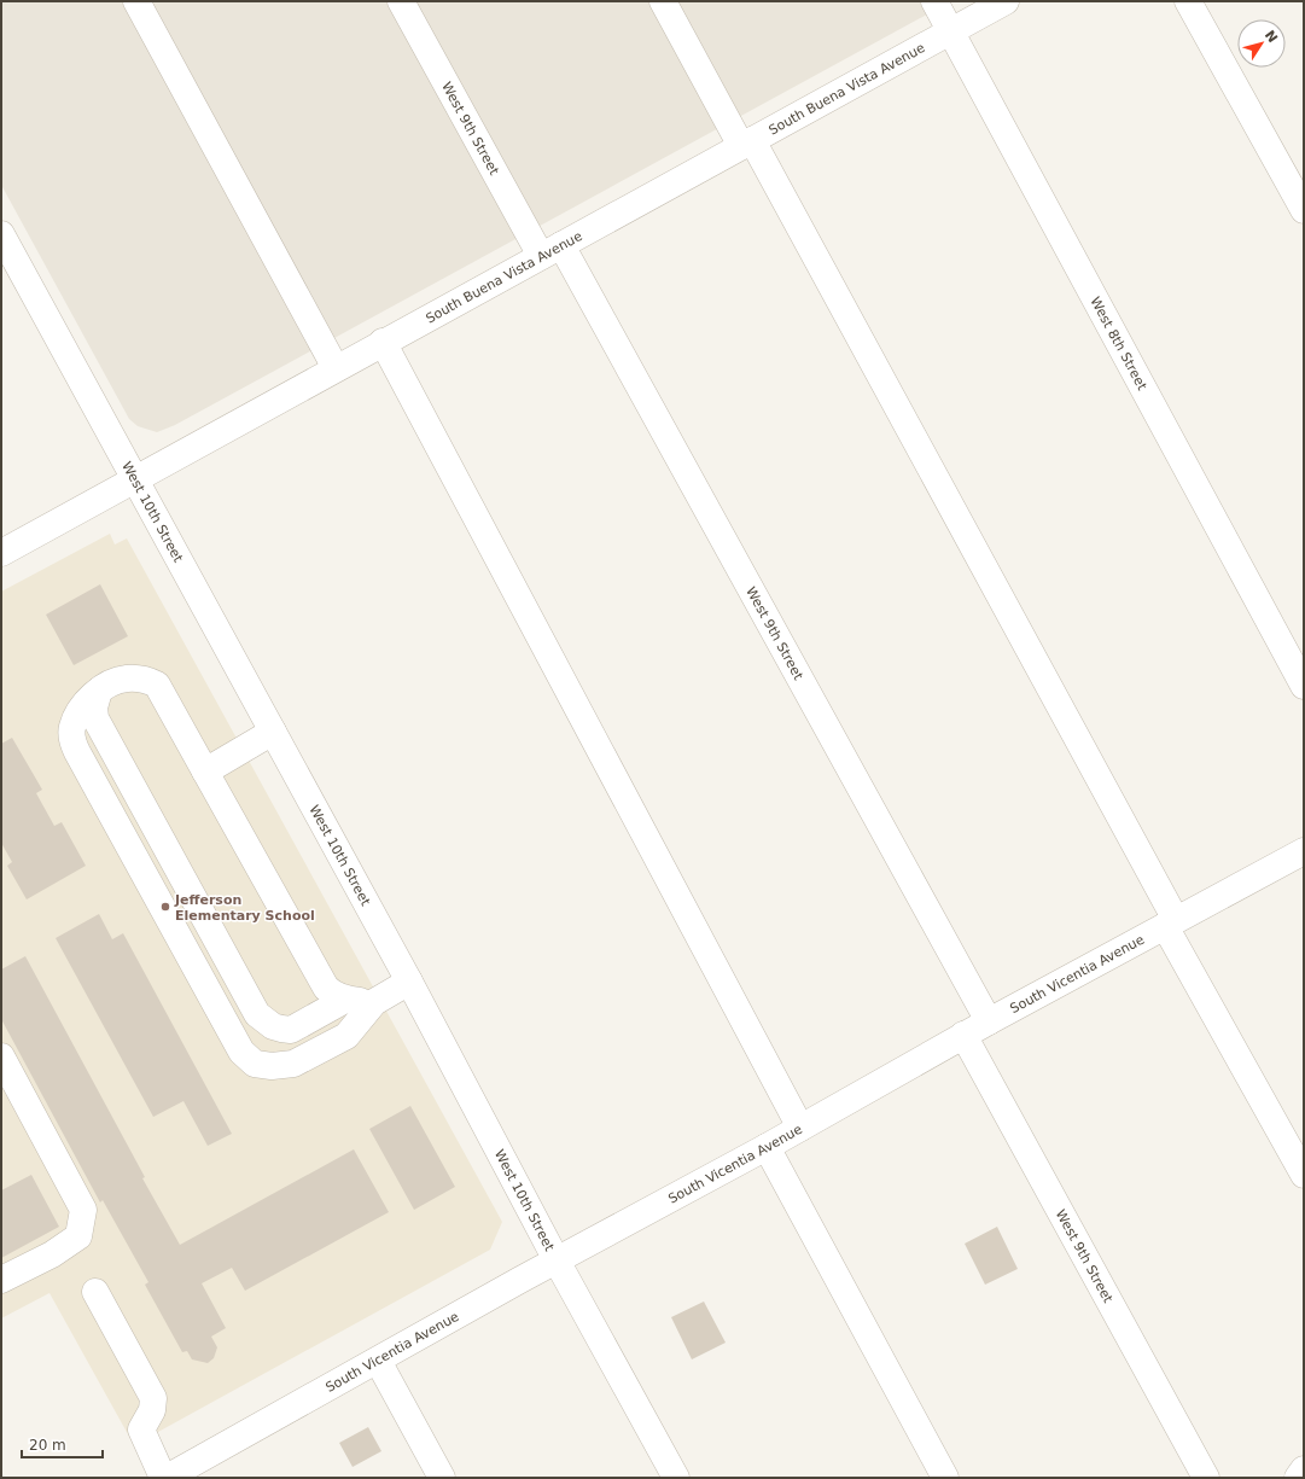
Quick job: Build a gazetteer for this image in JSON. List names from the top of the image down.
{
  "streets": {
    "street": [
      "South Buena Vista Avenue",
      "West 9th Street",
      "West 8th Street",
      "West 10th Street",
      "South Vicentia Avenue"
    ]
  },
  "crossings": [
    ["South Buena Vista Avenue", "West 9th Street"],
    ["South Buena Vista Avenue", "West 8th Street"],
    ["South Buena Vista Avenue", "West 10th Street"],
    ["West 9th Street", "South Vicentia Avenue"],
    ["West 10th Street", "South Vicentia Avenue"]
  ],
  "places": ["Jefferson Elementary School"],
  "scale_bar": "20 m",
  "north": "top right"
}
